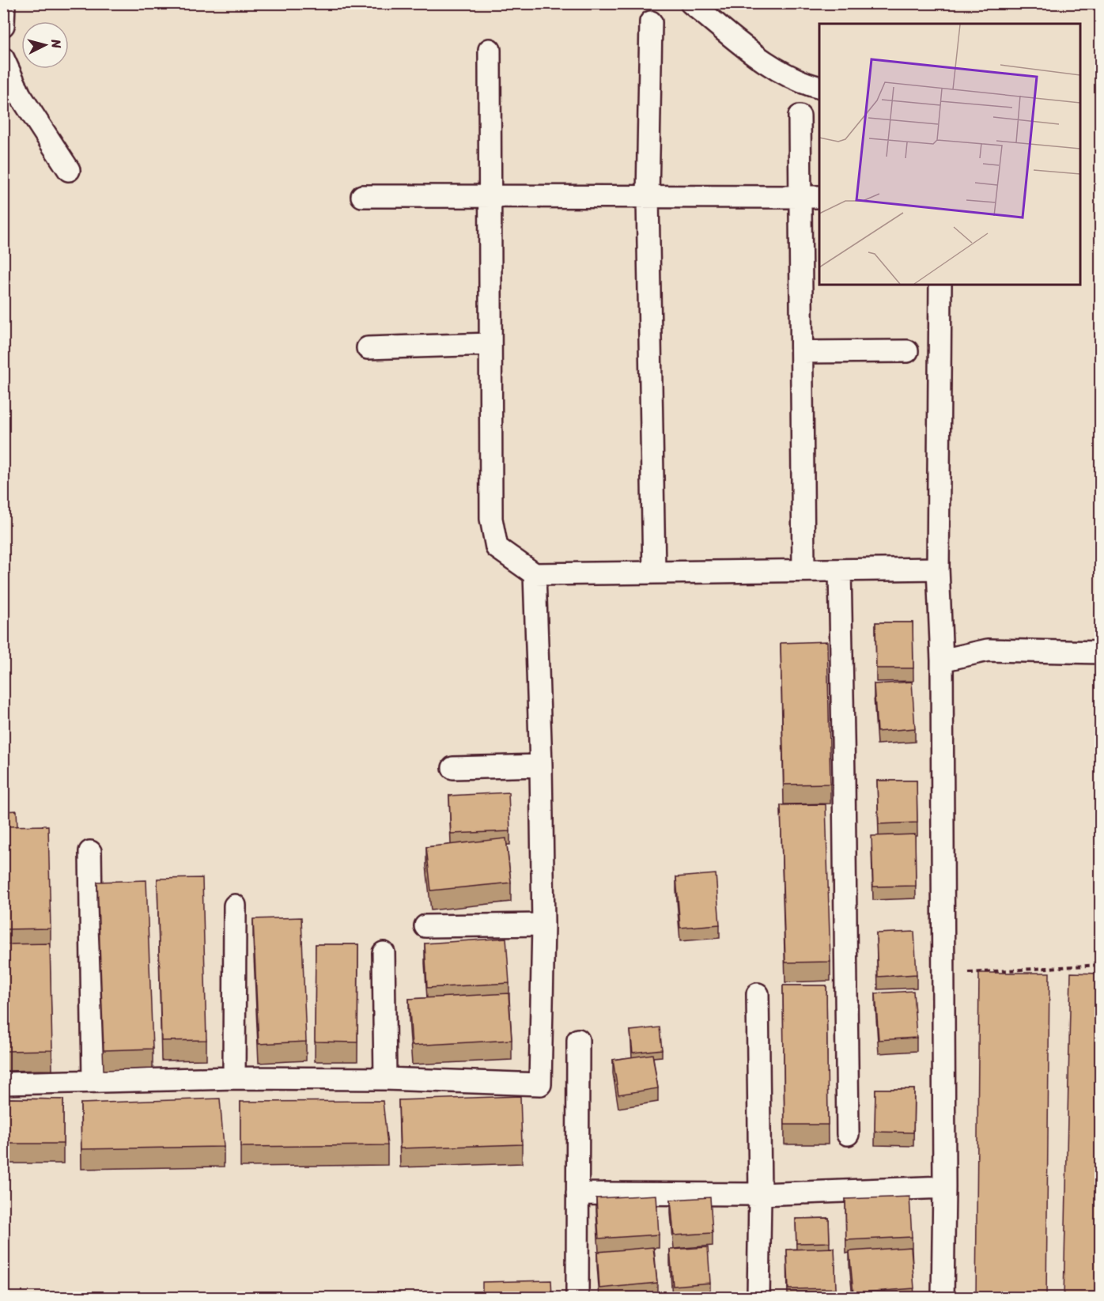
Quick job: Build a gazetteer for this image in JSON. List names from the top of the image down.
{
  "north": "right"
}
